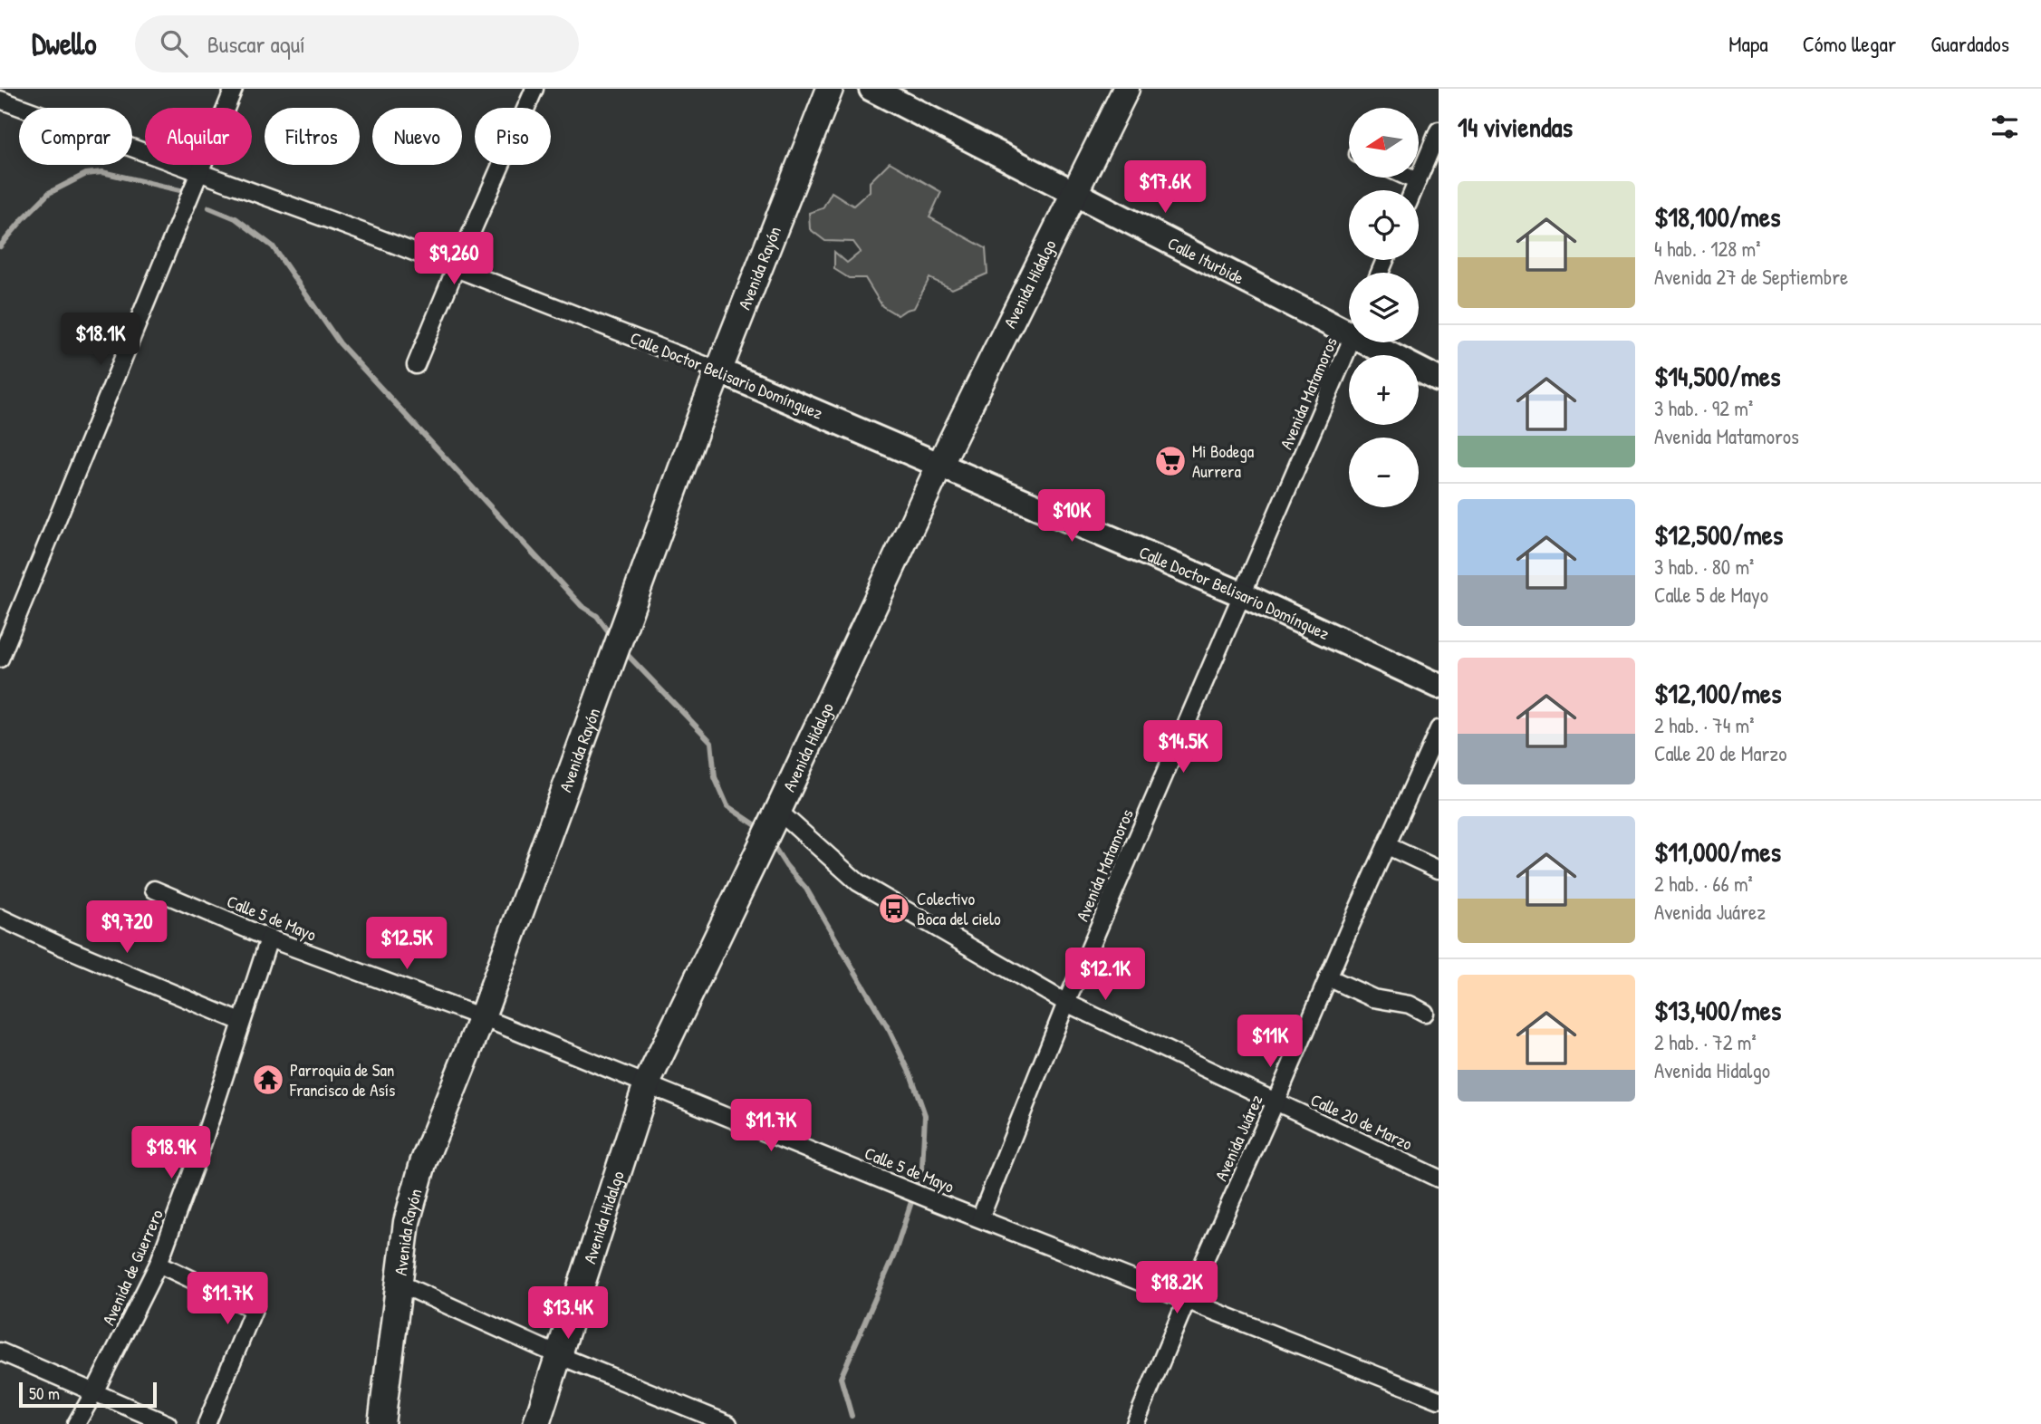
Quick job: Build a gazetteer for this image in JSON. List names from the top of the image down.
{
  "streets": {
    "main road": ["Avenida Rayón", "Avenida Hidalgo"],
    "street": [
      "Calle Iturbide",
      "Calle Doctor Belisario Domínguez",
      "Avenida Matamoros",
      "Calle 5 de Mayo",
      "Calle 20 de Marzo",
      "Avenida Juárez",
      "Avenida de Guerrero"
    ]
  },
  "crossings": [
    ["Calle Iturbide", "Avenida Hidalgo"],
    ["Avenida Rayón", "Calle Doctor Belisario Domínguez"],
    ["Avenida Rayón", "Calle 5 de Mayo"],
    ["Avenida Hidalgo", "Calle Doctor Belisario Domínguez"],
    ["Avenida Hidalgo", "Calle 5 de Mayo"],
    ["Avenida Hidalgo", "Calle 20 de Marzo"],
    ["Calle Doctor Belisario Domínguez", "Avenida Matamoros"],
    ["Avenida Matamoros", "Calle 5 de Mayo"],
    ["Avenida Matamoros", "Calle 20 de Marzo"],
    ["Calle 5 de Mayo", "Avenida Juárez"],
    ["Calle 5 de Mayo", "Avenida de Guerrero"],
    ["Calle 20 de Marzo", "Avenida Juárez"]
  ],
  "places": {
    "supermarket": ["Mi Bodega Aurrera"],
    "bus stop": ["Colectivo Boca del cielo"],
    "temple": ["Parroquia de San Francisco de Asís"]
  },
  "scale_bar": "50 m",
  "north": "left",
  "page": {
    "header": "Dwello",
    "search": "Buscar aquí",
    "nav": ["Mapa", "Cómo llegar", "Guardados"],
    "heading": "14 viviendas",
    "map_buttons": ["+", "−"],
    "chip": [
      "Comprar",
      "Alquilar",
      "Filtros",
      "Nuevo",
      "Piso"
    ],
    "price": [
      "$17.6K",
      "$9,260",
      "$18.1K",
      "$10K",
      "$14.5K",
      "$9,720",
      "$12.5K",
      "$12.1K",
      "$11K",
      "$11.7K",
      "$18.9K",
      "$18.2K",
      "$11.7K",
      "$13.4K"
    ],
    "list": [
      {
        "name": "$18,100/mes",
        "note": "4 hab. · 128 m² · Avenida 27 de Septiembre"
      },
      {
        "name": "$14,500/mes",
        "note": "3 hab. · 92 m² · Avenida Matamoros"
      },
      {
        "name": "$12,500/mes",
        "note": "3 hab. · 80 m² · Calle 5 de Mayo"
      },
      {
        "name": "$12,100/mes",
        "note": "2 hab. · 74 m² · Calle 20 de Marzo"
      },
      {
        "name": "$11,000/mes",
        "note": "2 hab. · 66 m² · Avenida Juárez"
      },
      {
        "name": "$13,400/mes",
        "note": "2 hab. · 72 m² · Avenida Hidalgo"
      }
    ],
    "scale": "50 m"
  }
}
